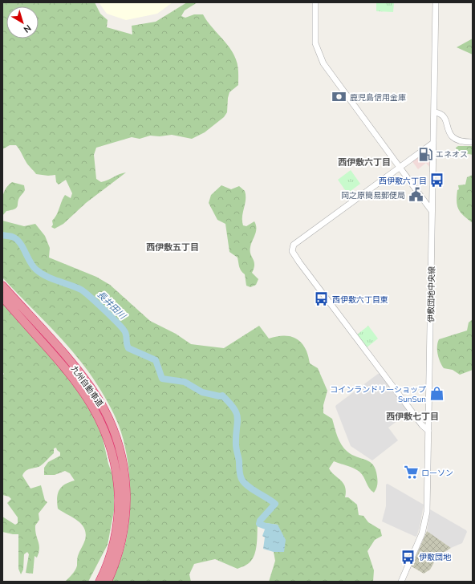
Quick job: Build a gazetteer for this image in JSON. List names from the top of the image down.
{
  "streets": {
    "highway": ["九州自動車道"],
    "street": ["伊敷団地中央線"]
  },
  "districts": ["西伊敷六丁目", "西伊敷五丁目", "西伊敷七丁目"],
  "water": ["長井田川"],
  "places": {
    "bank": ["鹿児島信用金庫"],
    "fuel station": ["エネオス"],
    "bus stop": ["西伊敷六丁目", "西伊敷六丁目東", "伊敷団地"],
    "public building": ["岡之原簡易郵便局"],
    "shop": ["コインランドリーショップ SunSun"],
    "supermarket": ["ローソン"]
  },
  "north": "bottom right"
}
